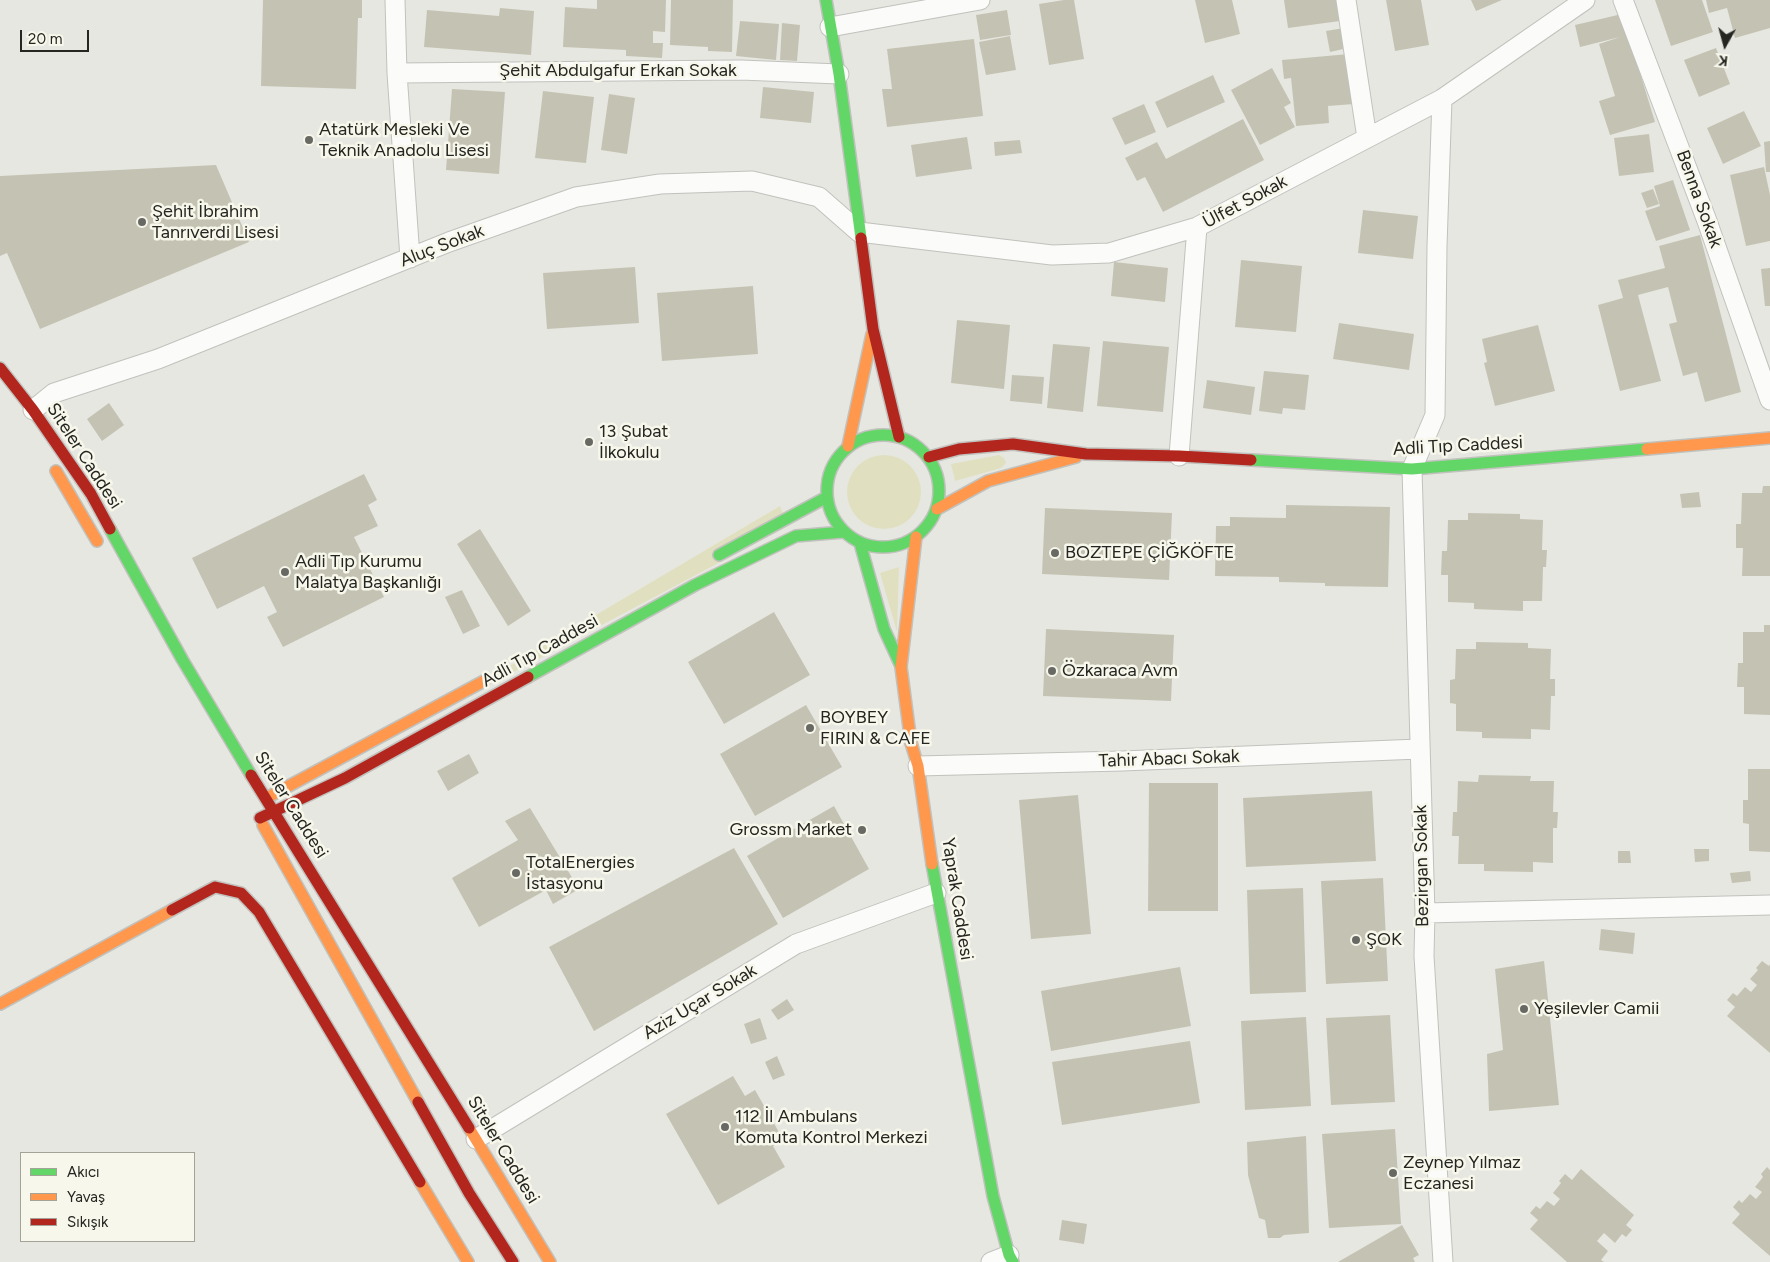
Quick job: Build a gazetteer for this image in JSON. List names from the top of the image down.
{
  "streets": {
    "street": [
      "Şehit Abdulgafur Erkan Sokak",
      "Benna Sokak",
      "Ülfet Sokak",
      "Aluç Sokak",
      "Adli Tıp Caddesi",
      "Siteler Caddesi",
      "Tahir Abacı Sokak",
      "Bezirgan Sokak",
      "Yaprak Caddesi",
      "Aziz Uçar Sokak"
    ]
  },
  "crossings": [
    ["Ülfet Sokak", "Aluç Sokak"],
    ["Aluç Sokak", "Siteler Caddesi"],
    ["Adli Tıp Caddesi", "Siteler Caddesi"],
    ["Adli Tıp Caddesi", "Bezirgan Sokak"],
    ["Adli Tıp Caddesi", "Yaprak Caddesi"],
    ["Siteler Caddesi", "Aziz Uçar Sokak"],
    ["Tahir Abacı Sokak", "Bezirgan Sokak"],
    ["Tahir Abacı Sokak", "Yaprak Caddesi"],
    ["Yaprak Caddesi", "Aziz Uçar Sokak"]
  ],
  "places": [
    "Atatürk Mesleki Ve Teknik Anadolu Lisesi",
    "Şehit İbrahim Tanrıverdi Lisesi",
    "13 Şubat İlkokulu",
    "BOZTEPE ÇİĞKÖFTE",
    "Adli Tıp Kurumu Malatya Başkanlığı",
    "Özkaraca Avm",
    "BOYBEY FIRIN & CAFE",
    "Grossm Market",
    "TotalEnergies İstasyonu",
    "ŞOK",
    "Yeşilevler Camii",
    "112 İl Ambulans Komuta Kontrol Merkezi",
    "Zeynep Yılmaz Eczanesi"
  ],
  "legend": ["Akıcı", "Yavaş", "Sıkışık"],
  "scale_bar": "20 m",
  "north": "bottom"
}
